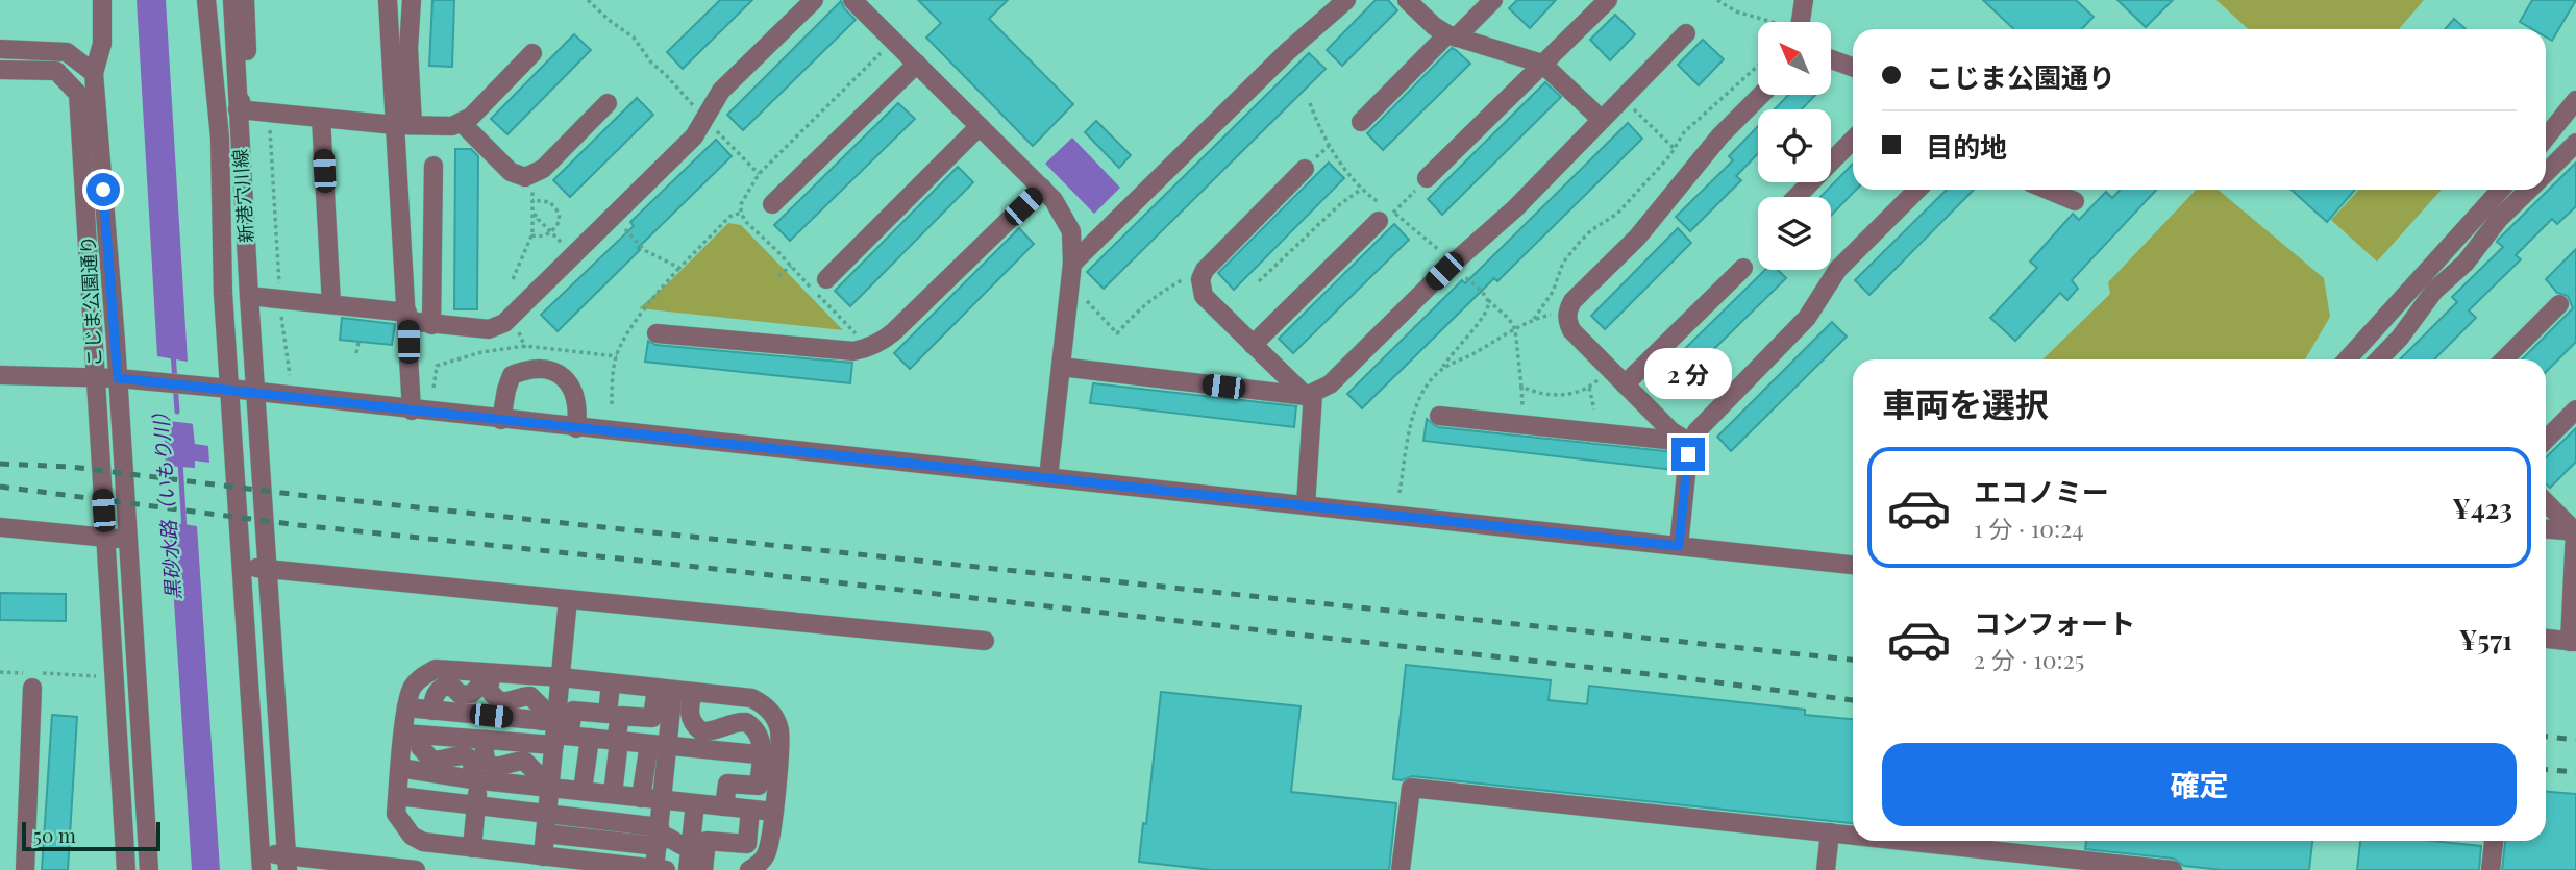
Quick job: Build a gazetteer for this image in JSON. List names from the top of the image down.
{
  "streets": {
    "street": ["新港穴川線", "こじま公園通り"]
  },
  "water": ["黒砂水路（いもり川）"],
  "scale_bar": "50 m",
  "north": "top left",
  "page": {
    "banner": ["こじま公園通り", "目的地"],
    "bubble": "2 分",
    "heading": "車両を選択",
    "list": [
      {
        "name": "エコノミー",
        "note": "1 分 · 10:24",
        "value": "¥423"
      },
      {
        "name": "コンフォート",
        "note": "2 分 · 10:25",
        "value": "¥571"
      }
    ],
    "buttons": "確定",
    "scale": "50 m"
  }
}
